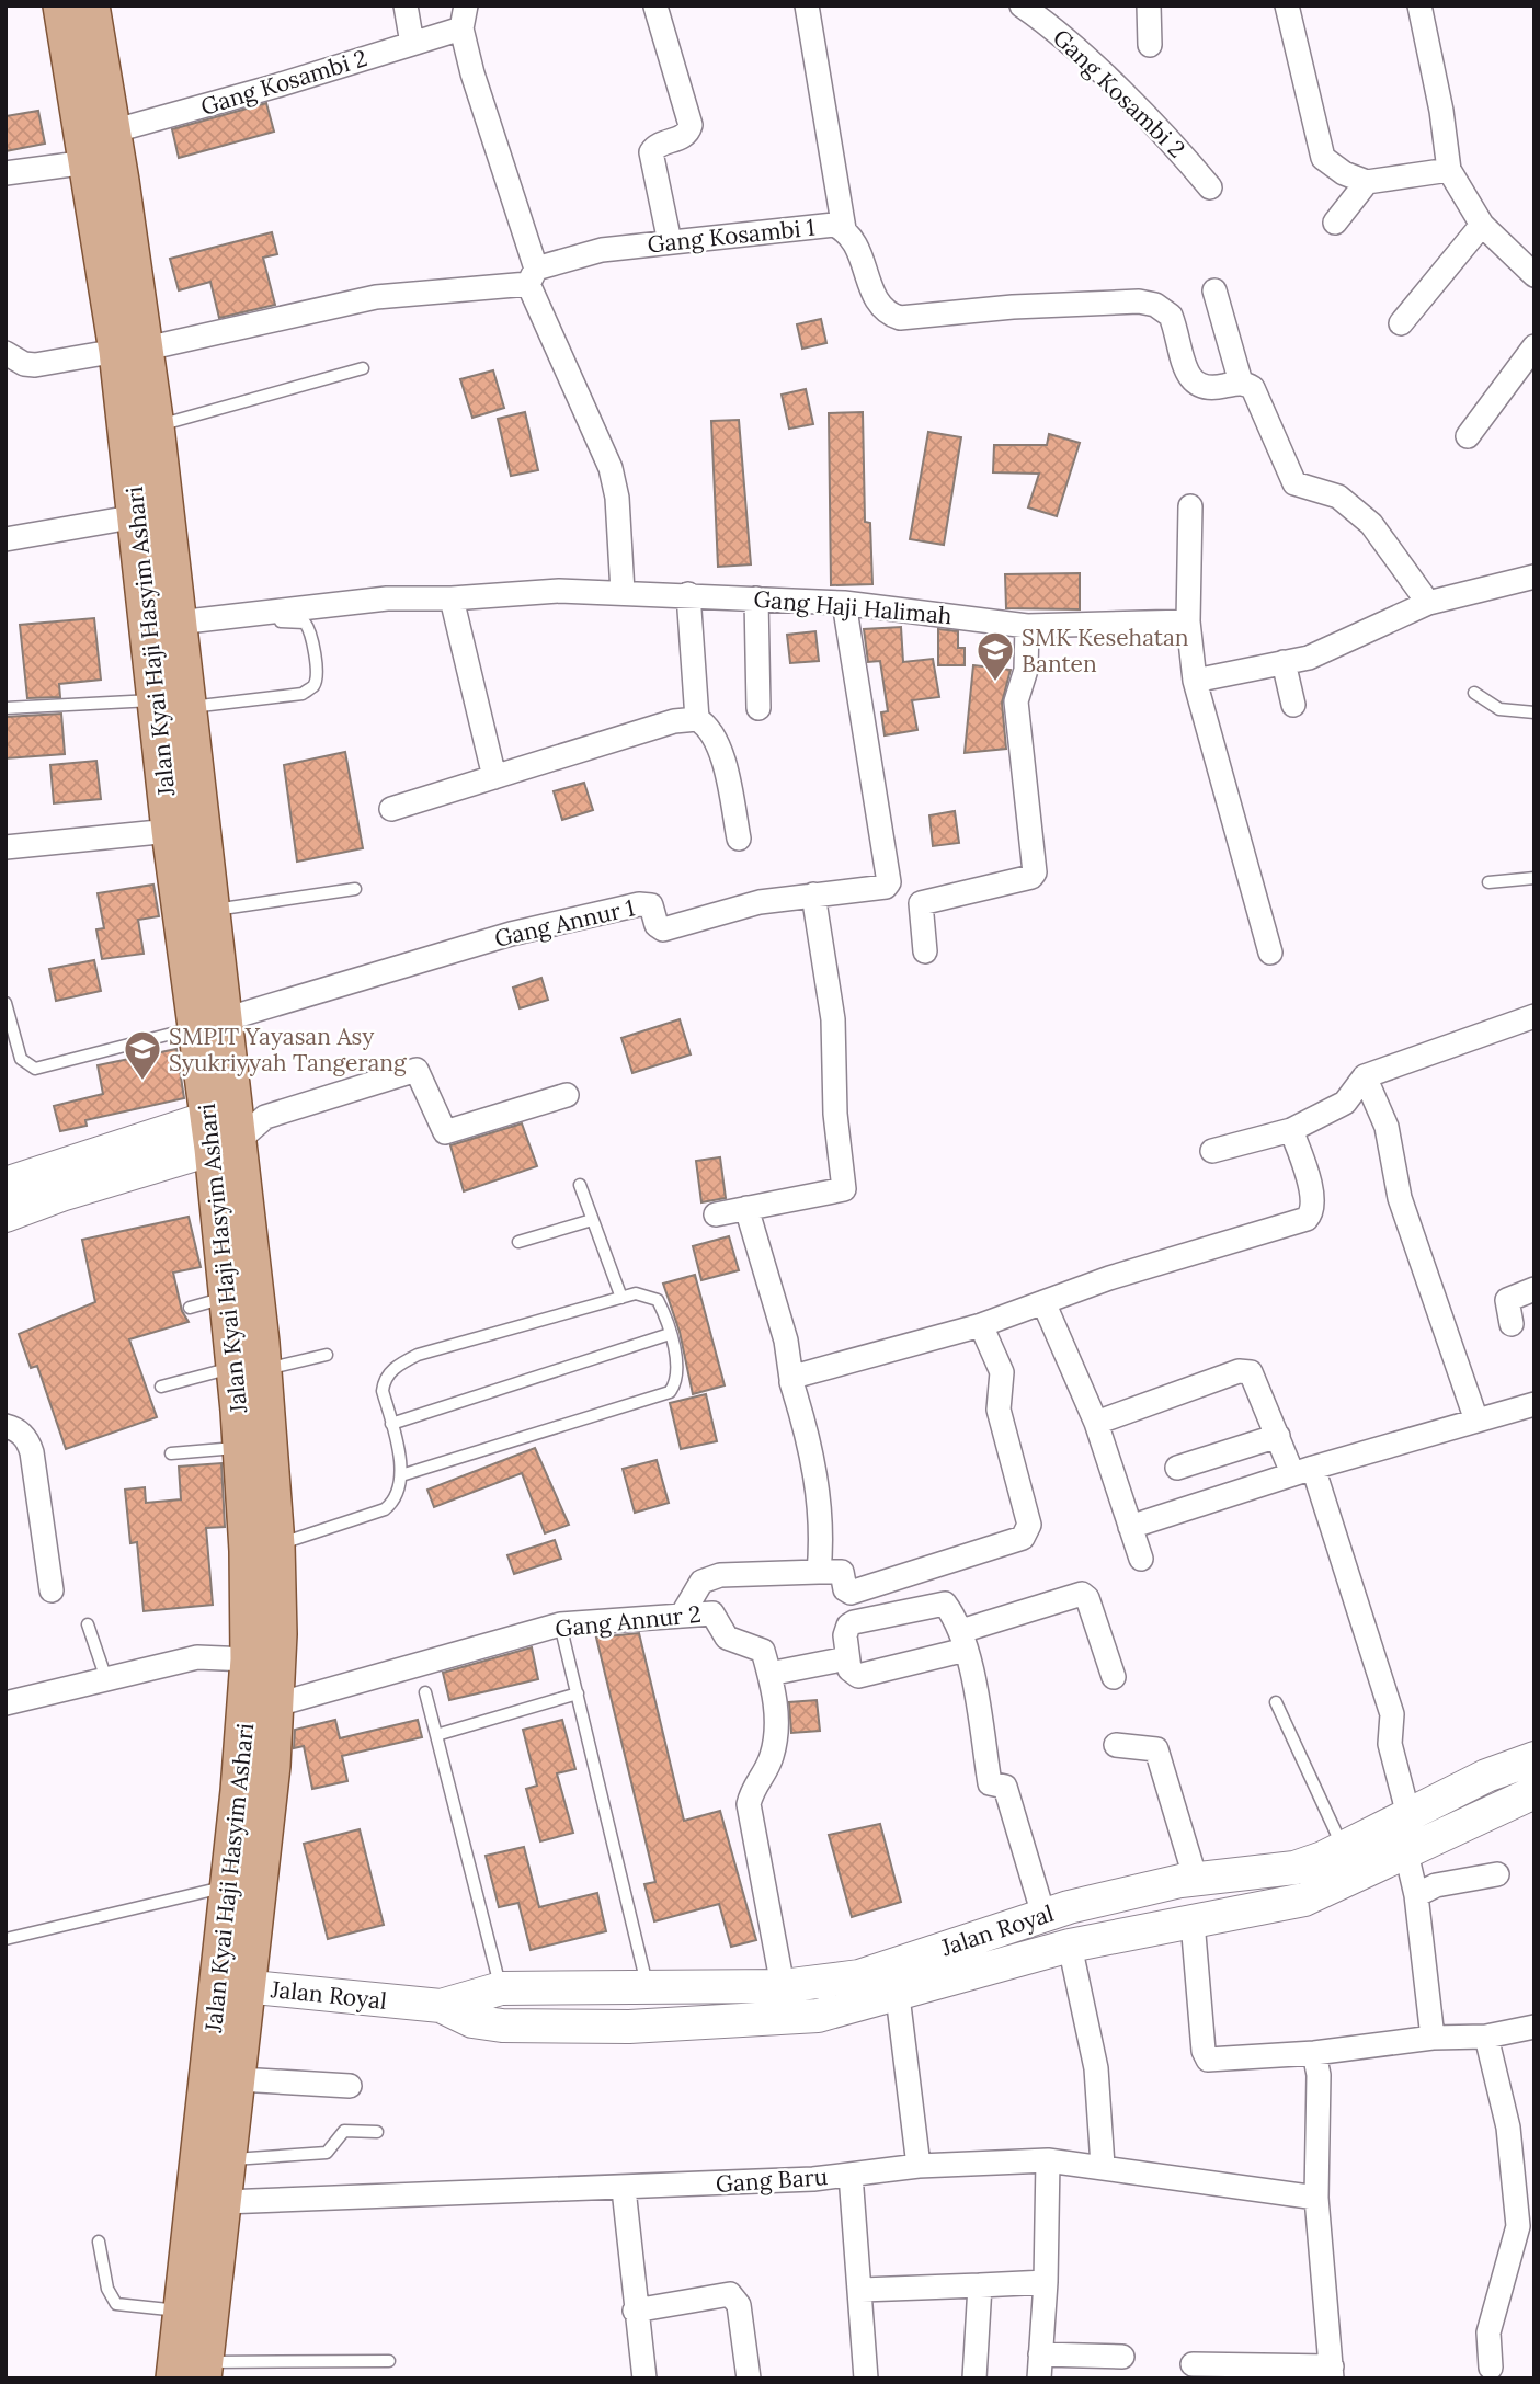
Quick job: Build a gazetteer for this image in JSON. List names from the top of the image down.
{
  "streets": {
    "main road": ["Jalan Kyai Haji Hasyim Ashari"],
    "street": [
      "Gang Kosambi 2",
      "Gang Kosambi 1",
      "Gang Haji Halimah",
      "Gang Annur 1",
      "Gang Annur 2",
      "Jalan Royal",
      "Gang Baru"
    ]
  },
  "crossings": [
    ["Gang Kosambi 2", "Jalan Kyai Haji Hasyim Ashari"],
    ["Gang Kosambi 1", "Jalan Kyai Haji Hasyim Ashari"],
    ["Gang Haji Halimah", "Jalan Kyai Haji Hasyim Ashari"],
    ["Gang Haji Halimah", "Gang Annur 1"],
    ["Jalan Kyai Haji Hasyim Ashari", "Gang Annur 1"],
    ["Jalan Kyai Haji Hasyim Ashari", "Gang Annur 2"],
    ["Jalan Kyai Haji Hasyim Ashari", "Jalan Royal"],
    ["Jalan Kyai Haji Hasyim Ashari", "Gang Baru"],
    ["Gang Annur 2", "Jalan Royal"]
  ],
  "places": {
    "school or university": ["SMK Kesehatan Banten", "SMPIT Yayasan Asy Syukriyyah Tangerang"]
  }
}
